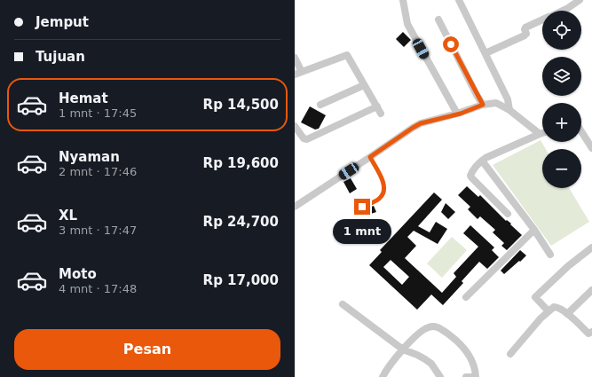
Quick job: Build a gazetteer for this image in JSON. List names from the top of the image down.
{
  "page": {
    "banner": ["Jemput", "Tujuan"],
    "map_buttons": ["+", "−"],
    "list": [
      {
        "name": "Hemat",
        "note": "1 mnt · 17:45",
        "value": "Rp 14,500"
      },
      {
        "name": "Nyaman",
        "note": "2 mnt · 17:46",
        "value": "Rp 19,600"
      },
      {
        "name": "XL",
        "note": "3 mnt · 17:47",
        "value": "Rp 24,700"
      },
      {
        "name": "Moto",
        "note": "4 mnt · 17:48",
        "value": "Rp 17,000"
      }
    ],
    "bubble": "1 mnt",
    "buttons": "Pesan"
  }
}
